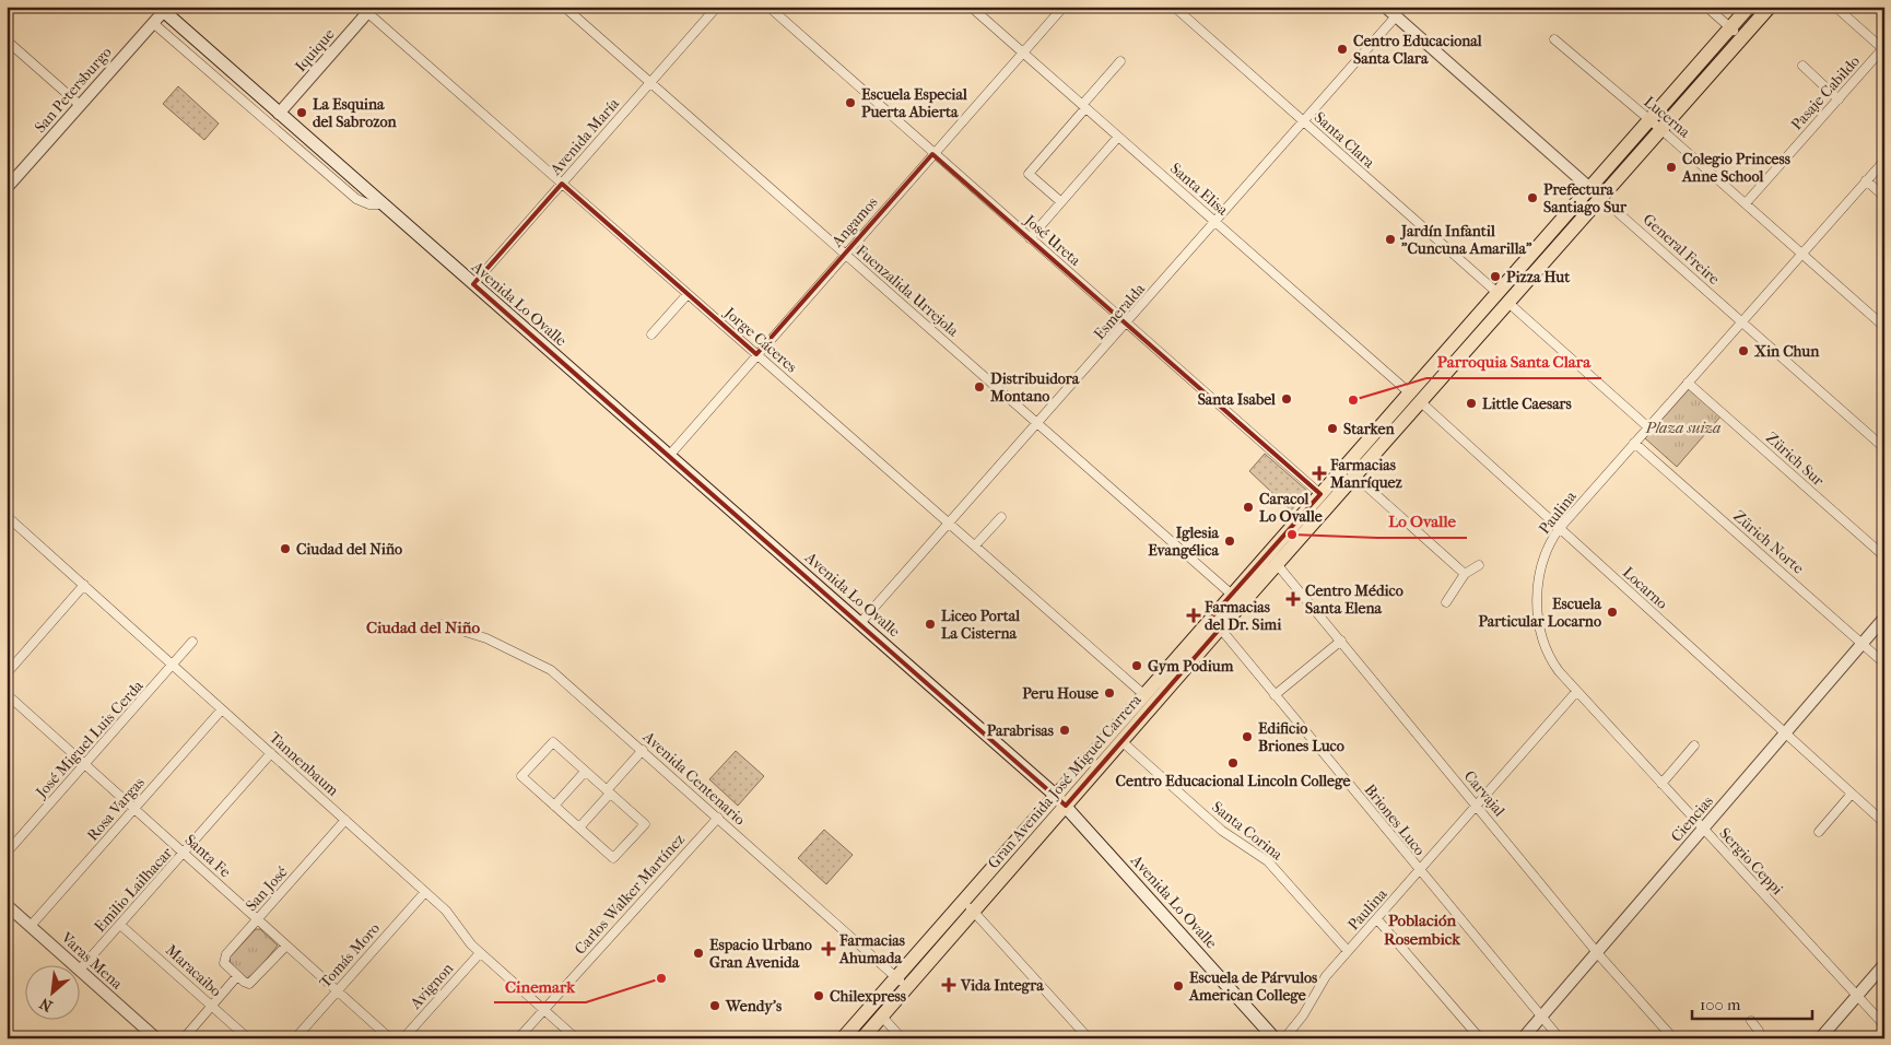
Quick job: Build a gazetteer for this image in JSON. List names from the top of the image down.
{
  "streets": {
    "main road": ["Avenida Lo Ovalle", "Gran Avenida José Miguel Carrera"],
    "street": [
      "Iquique",
      "San Petersburgo",
      "Pasaje Cabildo",
      "Lucerna",
      "Avenida María",
      "Santa Clara",
      "Santa Elisa",
      "Angamos",
      "José Ureta",
      "General Freire",
      "Fuenzalida Urrejola",
      "Esmeralda",
      "Jorge Cáceres",
      "Zürich Sur",
      "Paulina",
      "Zürich Norte",
      "Locarno",
      "José Miguel Luis Cerda",
      "Tannenbaum",
      "Avenida Centenario",
      "Carvajal",
      "Rosa Vargas",
      "Ciencias",
      "Briones Luco",
      "Santa Corina",
      "Santa Fe",
      "Sergio Ceppi",
      "San José",
      "Emilio Lailhacar",
      "Carlos Walker Martínez",
      "Tomás Moro",
      "Varas Mena",
      "Maracaibo",
      "Avignon"
    ]
  },
  "crossings": [
    ["Iquique", "Avenida Lo Ovalle"],
    ["Iquique", "Jorge Cáceres"],
    ["San Petersburgo", "Avenida Lo Ovalle"],
    ["Pasaje Cabildo", "Lucerna"],
    ["Lucerna", "Paulina"],
    ["Lucerna", "Gran Avenida José Miguel Carrera"],
    ["Avenida María", "Fuenzalida Urrejola"],
    ["Avenida María", "Avenida Lo Ovalle"],
    ["Avenida María", "Jorge Cáceres"],
    ["Santa Clara", "Esmeralda"],
    ["Santa Clara", "Gran Avenida José Miguel Carrera"],
    ["Santa Elisa", "Angamos"],
    ["Santa Elisa", "Esmeralda"],
    ["Santa Elisa", "Gran Avenida José Miguel Carrera"],
    ["Angamos", "José Ureta"],
    ["Angamos", "Fuenzalida Urrejola"],
    ["Angamos", "Avenida Lo Ovalle"],
    ["Angamos", "Jorge Cáceres"],
    ["José Ureta", "Esmeralda"],
    ["José Ureta", "Gran Avenida José Miguel Carrera"],
    ["General Freire", "Esmeralda"],
    ["General Freire", "Paulina"],
    ["General Freire", "Gran Avenida José Miguel Carrera"],
    ["Fuenzalida Urrejola", "Esmeralda"],
    ["Fuenzalida Urrejola", "Gran Avenida José Miguel Carrera"],
    ["Avenida Lo Ovalle", "Esmeralda"],
    ["Avenida Lo Ovalle", "Gran Avenida José Miguel Carrera"],
    ["Esmeralda", "Jorge Cáceres"],
    ["Jorge Cáceres", "Gran Avenida José Miguel Carrera"],
    ["Zürich Sur", "Paulina"],
    ["Paulina", "Zürich Norte"],
    ["Paulina", "Locarno"],
    ["Paulina", "Carvajal"],
    ["Paulina", "Briones Luco"],
    ["Paulina", "Santa Corina"],
    ["Paulina", "Sergio Ceppi"],
    ["Zürich Norte", "Ciencias"],
    ["Locarno", "Gran Avenida José Miguel Carrera"],
    ["Locarno", "Ciencias"],
    ["José Miguel Luis Cerda", "Tannenbaum"],
    ["José Miguel Luis Cerda", "Santa Fe"],
    ["Tannenbaum", "Rosa Vargas"],
    ["Tannenbaum", "San José"],
    ["Tannenbaum", "Emilio Lailhacar"],
    ["Tannenbaum", "Carlos Walker Martínez"],
    ["Tannenbaum", "Tomás Moro"],
    ["Tannenbaum", "Avignon"],
    ["Avenida Centenario", "Gran Avenida José Miguel Carrera"],
    ["Avenida Centenario", "Carlos Walker Martínez"],
    ["Gran Avenida José Miguel Carrera", "Carvajal"],
    ["Gran Avenida José Miguel Carrera", "Briones Luco"],
    ["Gran Avenida José Miguel Carrera", "Santa Corina"],
    ["Carvajal", "Ciencias"],
    ["Rosa Vargas", "Santa Fe"],
    ["Rosa Vargas", "Varas Mena"],
    ["Ciencias", "Briones Luco"],
    ["Ciencias", "Sergio Ceppi"],
    ["Santa Fe", "San José"],
    ["Santa Fe", "Emilio Lailhacar"],
    ["Santa Fe", "Tomás Moro"],
    ["Emilio Lailhacar", "Varas Mena"],
    ["Emilio Lailhacar", "Maracaibo"]
  ],
  "districts": ["Ciudad del Niño", "Población Rosembick"],
  "parks": ["Plaza suiza"],
  "places": {
    "other": [
      "Centro Educacional Santa Clara",
      "Escuela Especial Puerta Abierta",
      "La Esquina del Sabrozon",
      "Colegio Princess Anne School",
      "Prefectura Santiago Sur",
      "Jardín Infantil \"Cuncuna Amarilla\"",
      "Pizza Hut",
      "Xin Chun",
      "Distribuidora Montano",
      "Santa Isabel",
      "Parroquia Santa Clara",
      "Little Caesars",
      "Starken",
      "Caracol Lo Ovalle",
      "Lo Ovalle",
      "Iglesia Evangélica",
      "Ciudad del Niño",
      "Escuela Particular Locarno",
      "Liceo Portal La Cisterna",
      "Gym Podium",
      "Peru House",
      "Parabrisas",
      "Edificio Briones Luco",
      "Centro Educacional Lincoln College",
      "Espacio Urbano Gran Avenida",
      "Cinemark",
      "Escuela de Párvulos American College",
      "Chilexpress",
      "Wendy's"
    ],
    "health": [
      "Farmacias Manríquez",
      "Centro Médico Santa Elena",
      "Farmacias del Dr. Simi",
      "Farmacias Ahumada",
      "Vida Integra"
    ]
  },
  "scale_bar": "100 m",
  "north": "bottom left"
}
